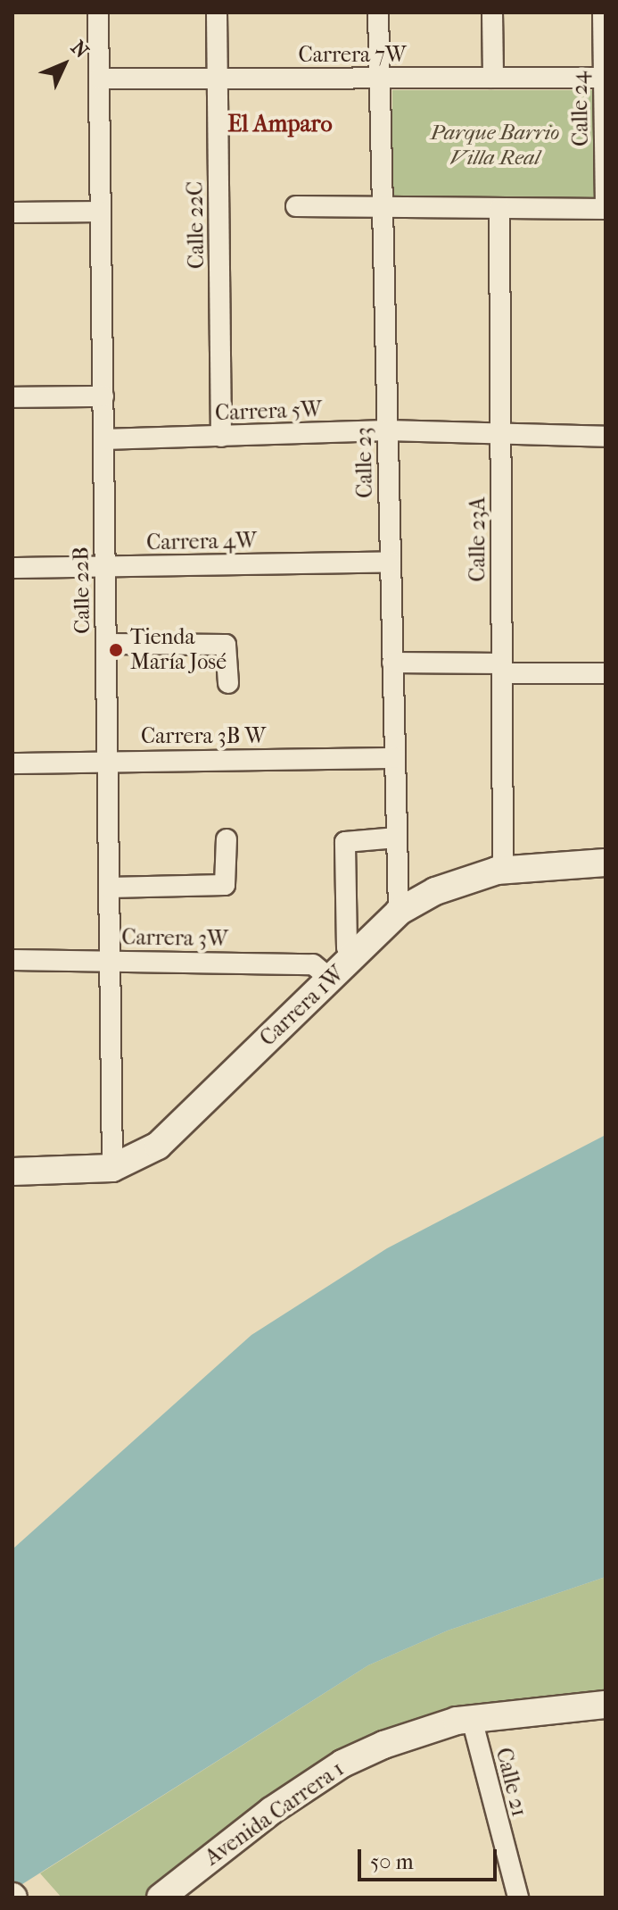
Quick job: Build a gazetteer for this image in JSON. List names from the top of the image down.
{
  "streets": {
    "street": [
      "Carrera 7W",
      "Calle 24",
      "Calle 22C",
      "Carrera 5W",
      "Calle 23",
      "Calle 23A",
      "Carrera 4W",
      "Calle 22B",
      "Carrera 3B W",
      "Carrera 3W",
      "Carrera 1W",
      "Calle 21",
      "Avenida Carrera 1"
    ]
  },
  "crossings": [
    ["Carrera 7W", "Calle 24"],
    ["Carrera 7W", "Calle 22C"],
    ["Carrera 7W", "Calle 23"],
    ["Carrera 7W", "Calle 22B"],
    ["Calle 22C", "Carrera 5W"],
    ["Carrera 5W", "Calle 23"],
    ["Carrera 5W", "Calle 23A"],
    ["Carrera 5W", "Calle 22B"],
    ["Calle 23", "Carrera 4W"],
    ["Calle 23", "Carrera 3B W"],
    ["Calle 23", "Carrera 1W"],
    ["Calle 23A", "Carrera 1W"],
    ["Carrera 4W", "Calle 22B"],
    ["Calle 22B", "Carrera 3B W"],
    ["Calle 22B", "Carrera 3W"],
    ["Calle 22B", "Carrera 1W"],
    ["Carrera 3W", "Carrera 1W"],
    ["Calle 21", "Avenida Carrera 1"]
  ],
  "districts": ["El Amparo"],
  "parks": ["Parque Barrio Villa Real"],
  "places": ["Tienda María José"],
  "scale_bar": "50 m",
  "north": "top right"
}
